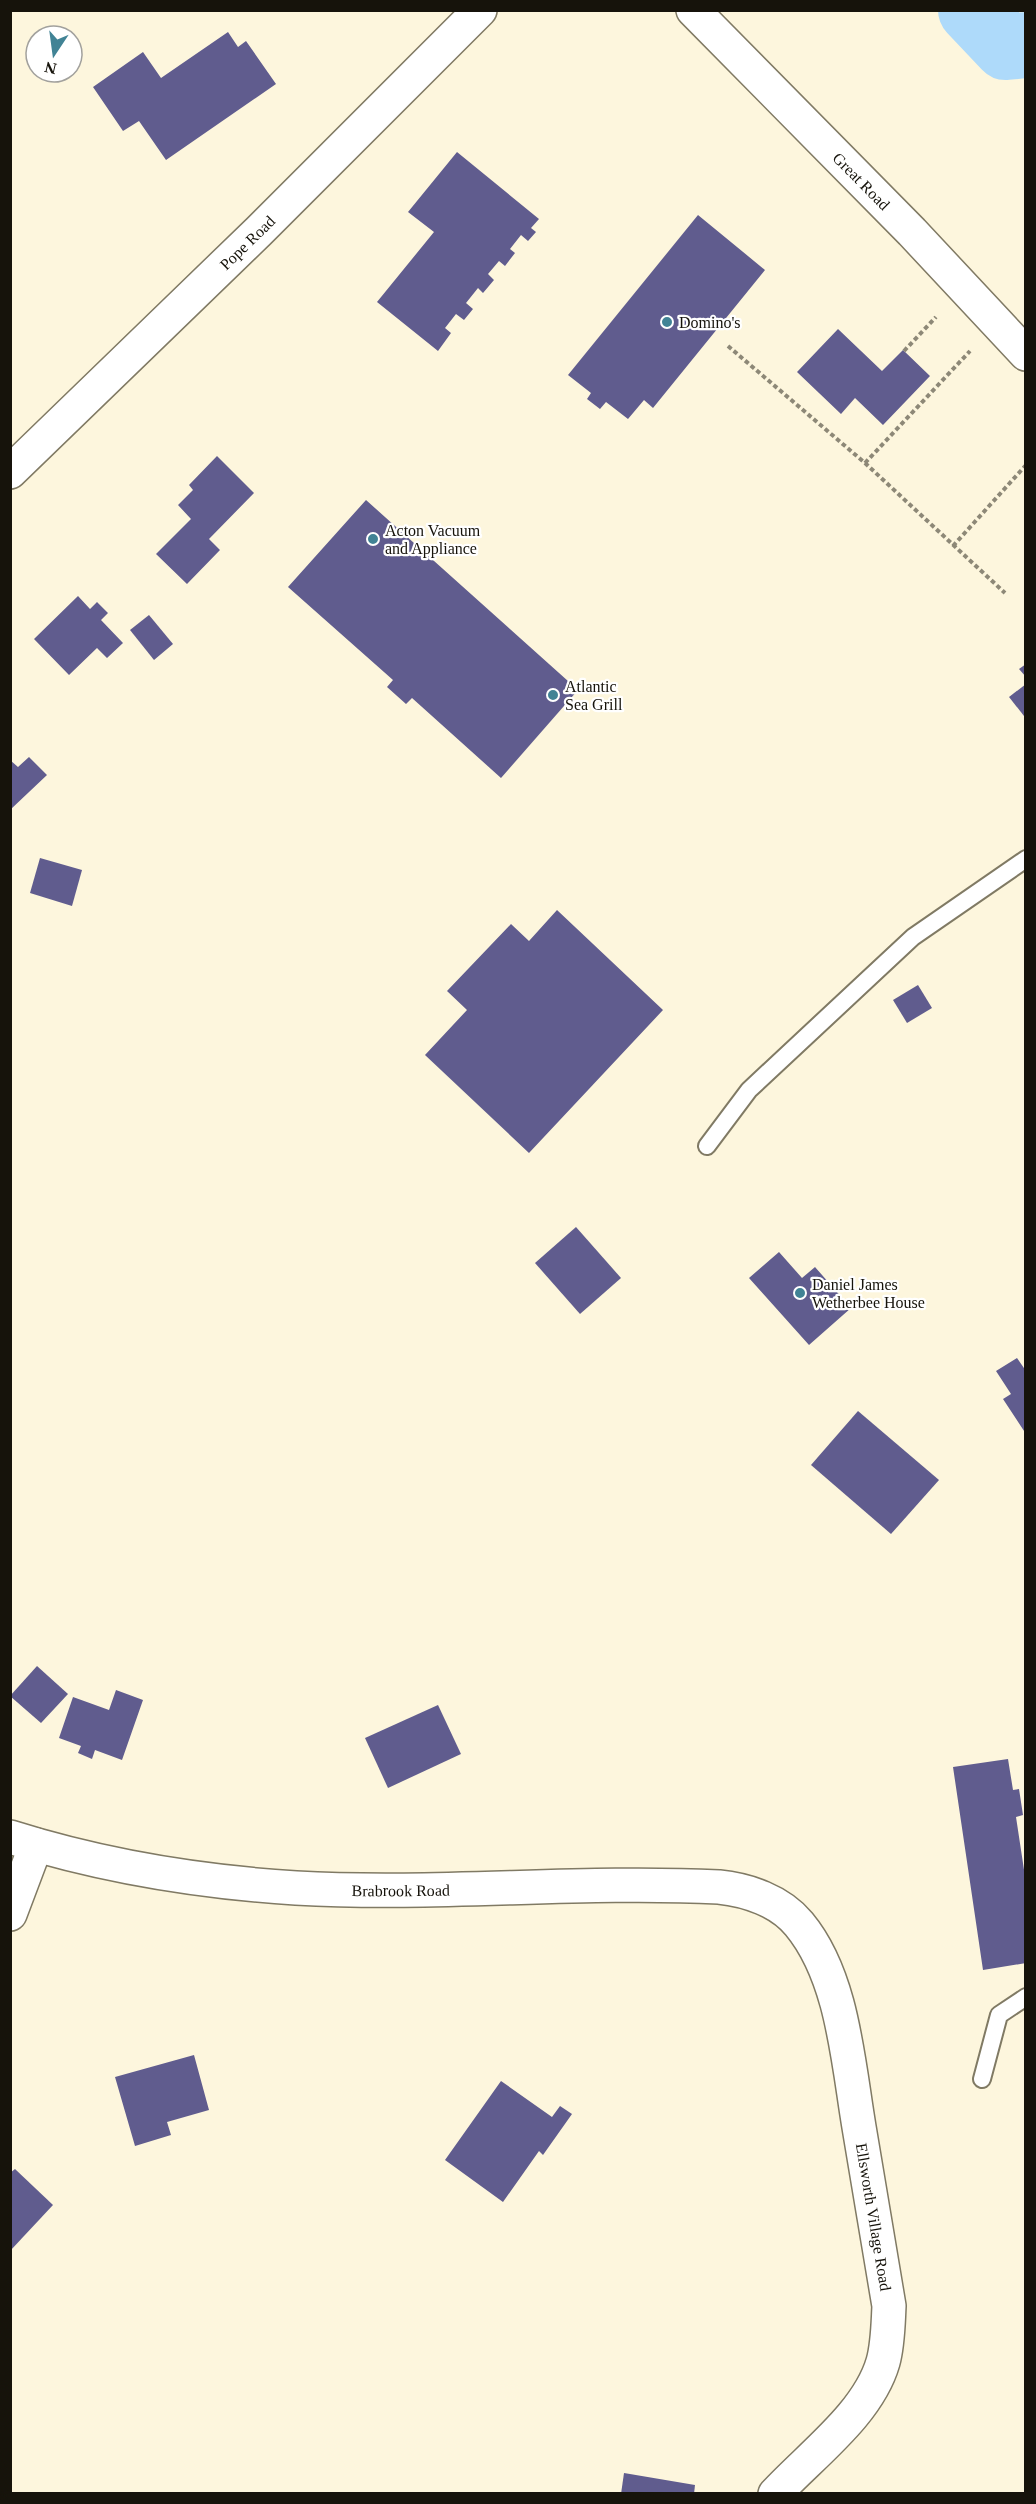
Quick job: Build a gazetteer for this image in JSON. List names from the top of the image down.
{
  "streets": {
    "street": [
      "Great Road",
      "Pope Road",
      "Brabrook Road",
      "Ellsworth Village Road"
    ]
  },
  "crossings": [
    ["Brabrook Road", "Ellsworth Village Road"]
  ],
  "places": [
    "Domino's",
    "Acton Vacuum and Appliance",
    "Atlantic Sea Grill",
    "Daniel James Wetherbee House"
  ],
  "north": "bottom"
}
